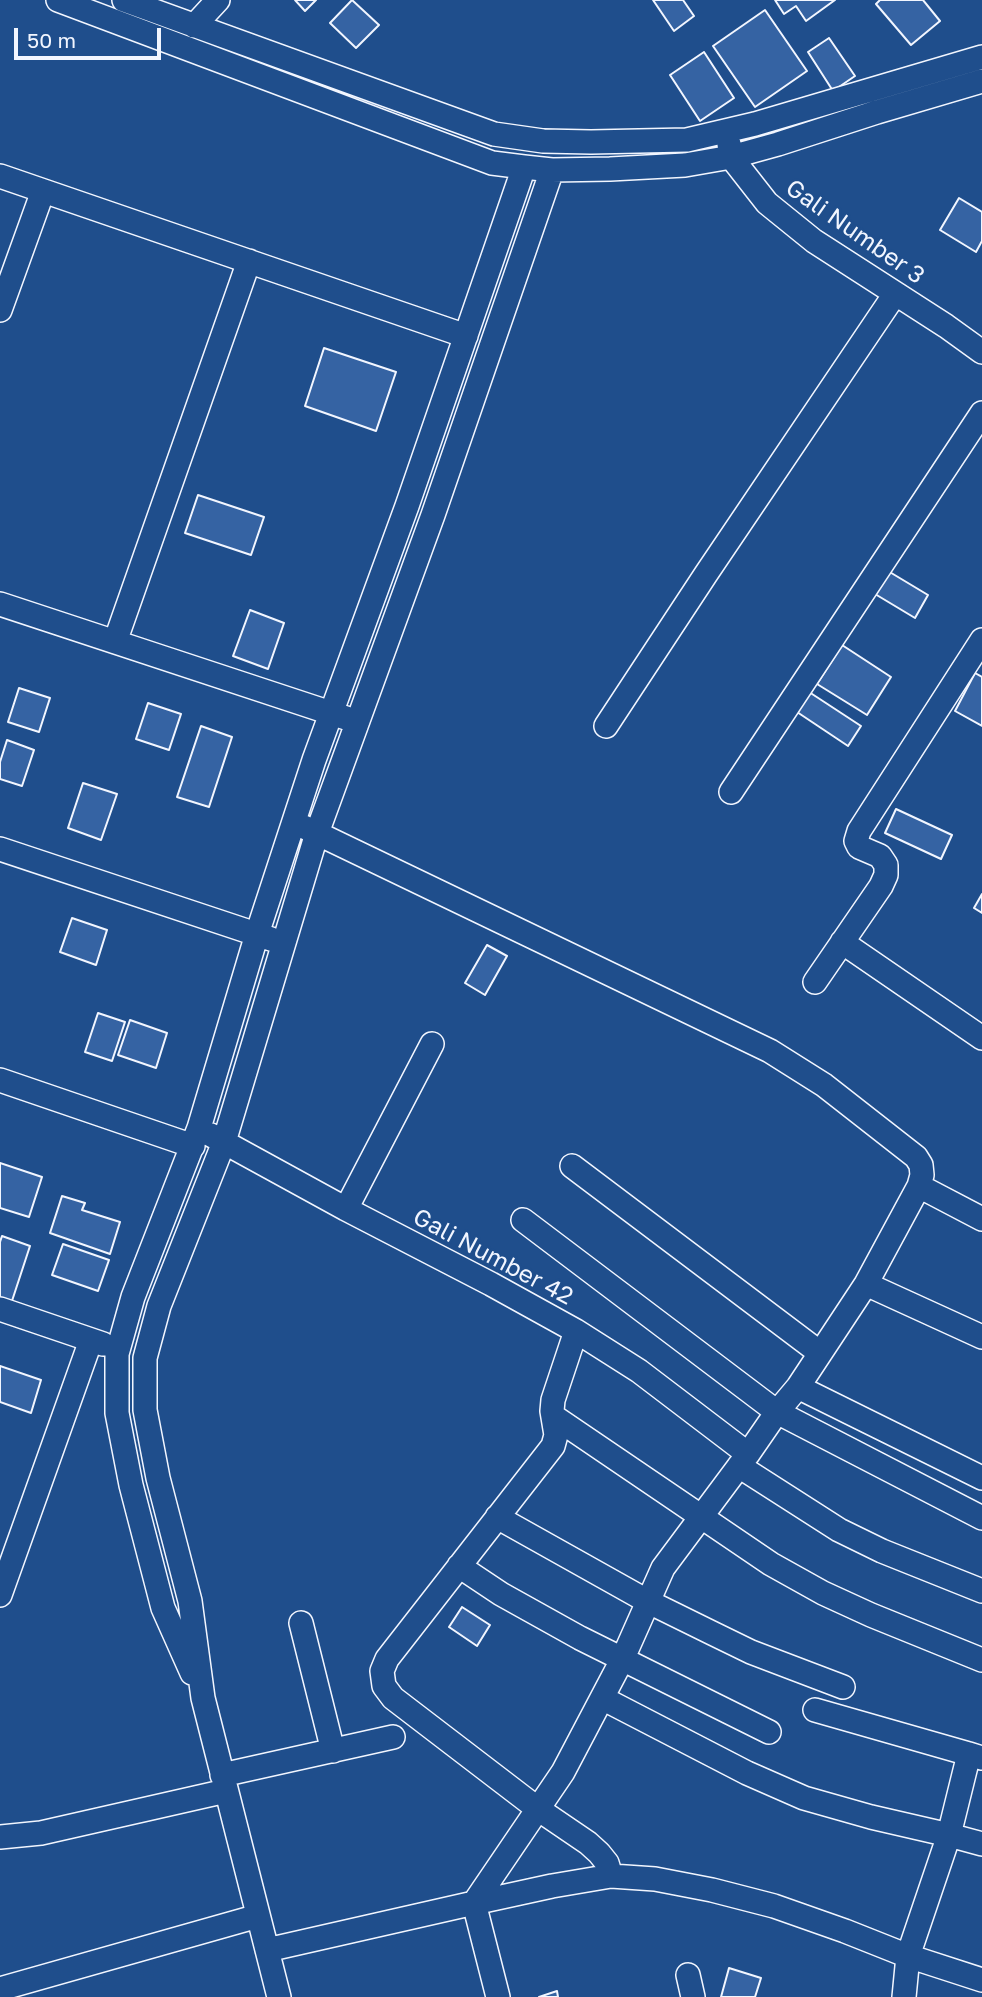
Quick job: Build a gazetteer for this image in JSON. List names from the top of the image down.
{
  "streets": {
    "street": ["Gali Number 3", "Gali Number 42"]
  },
  "scale_bar": "50 m"
}
